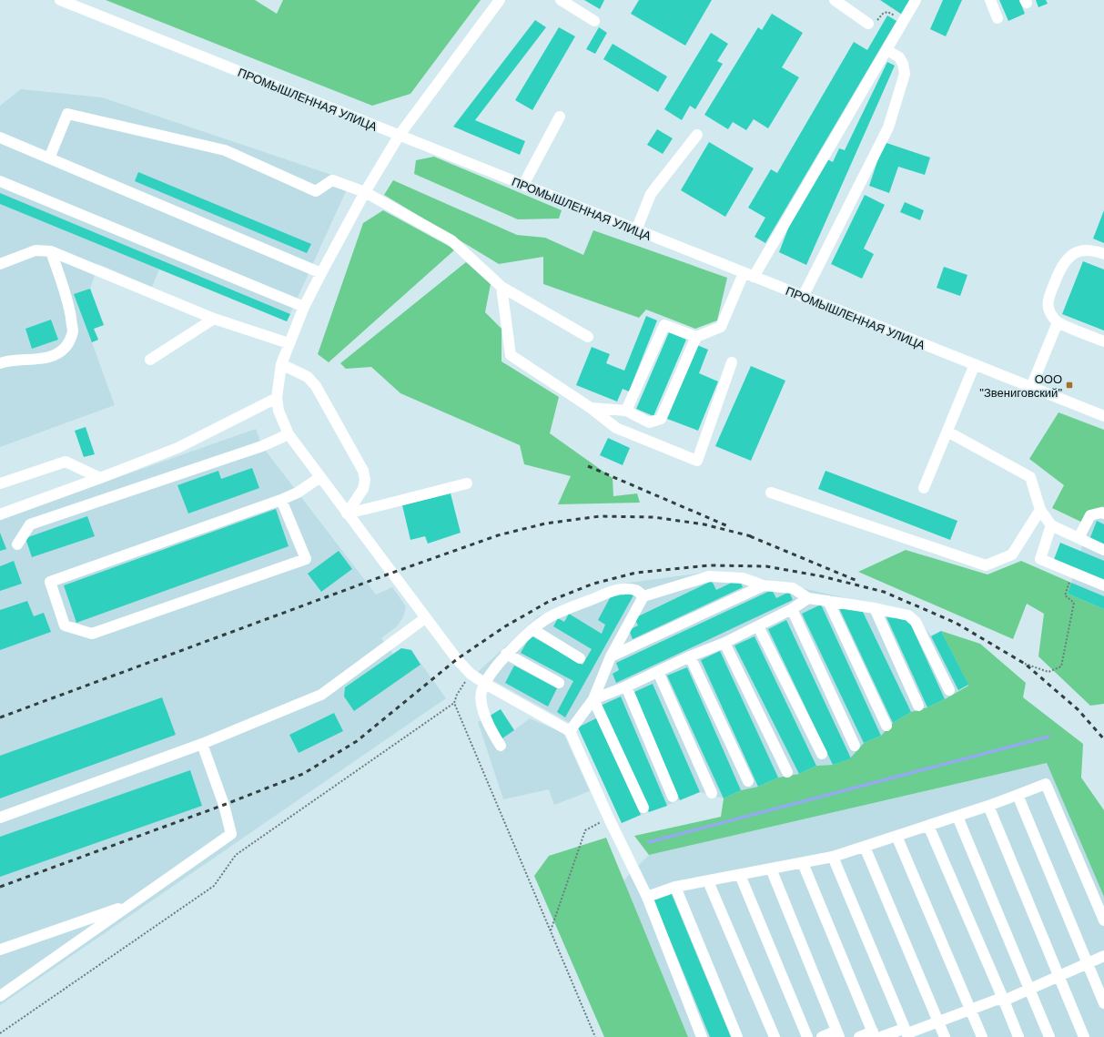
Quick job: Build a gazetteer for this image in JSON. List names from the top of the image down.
{
  "streets": {
    "street": ["ПРОМЫШЛЕННАЯ УЛИЦА"]
  },
  "places": {
    "transit": ["ООО \"Звениговский\""]
  }
}
